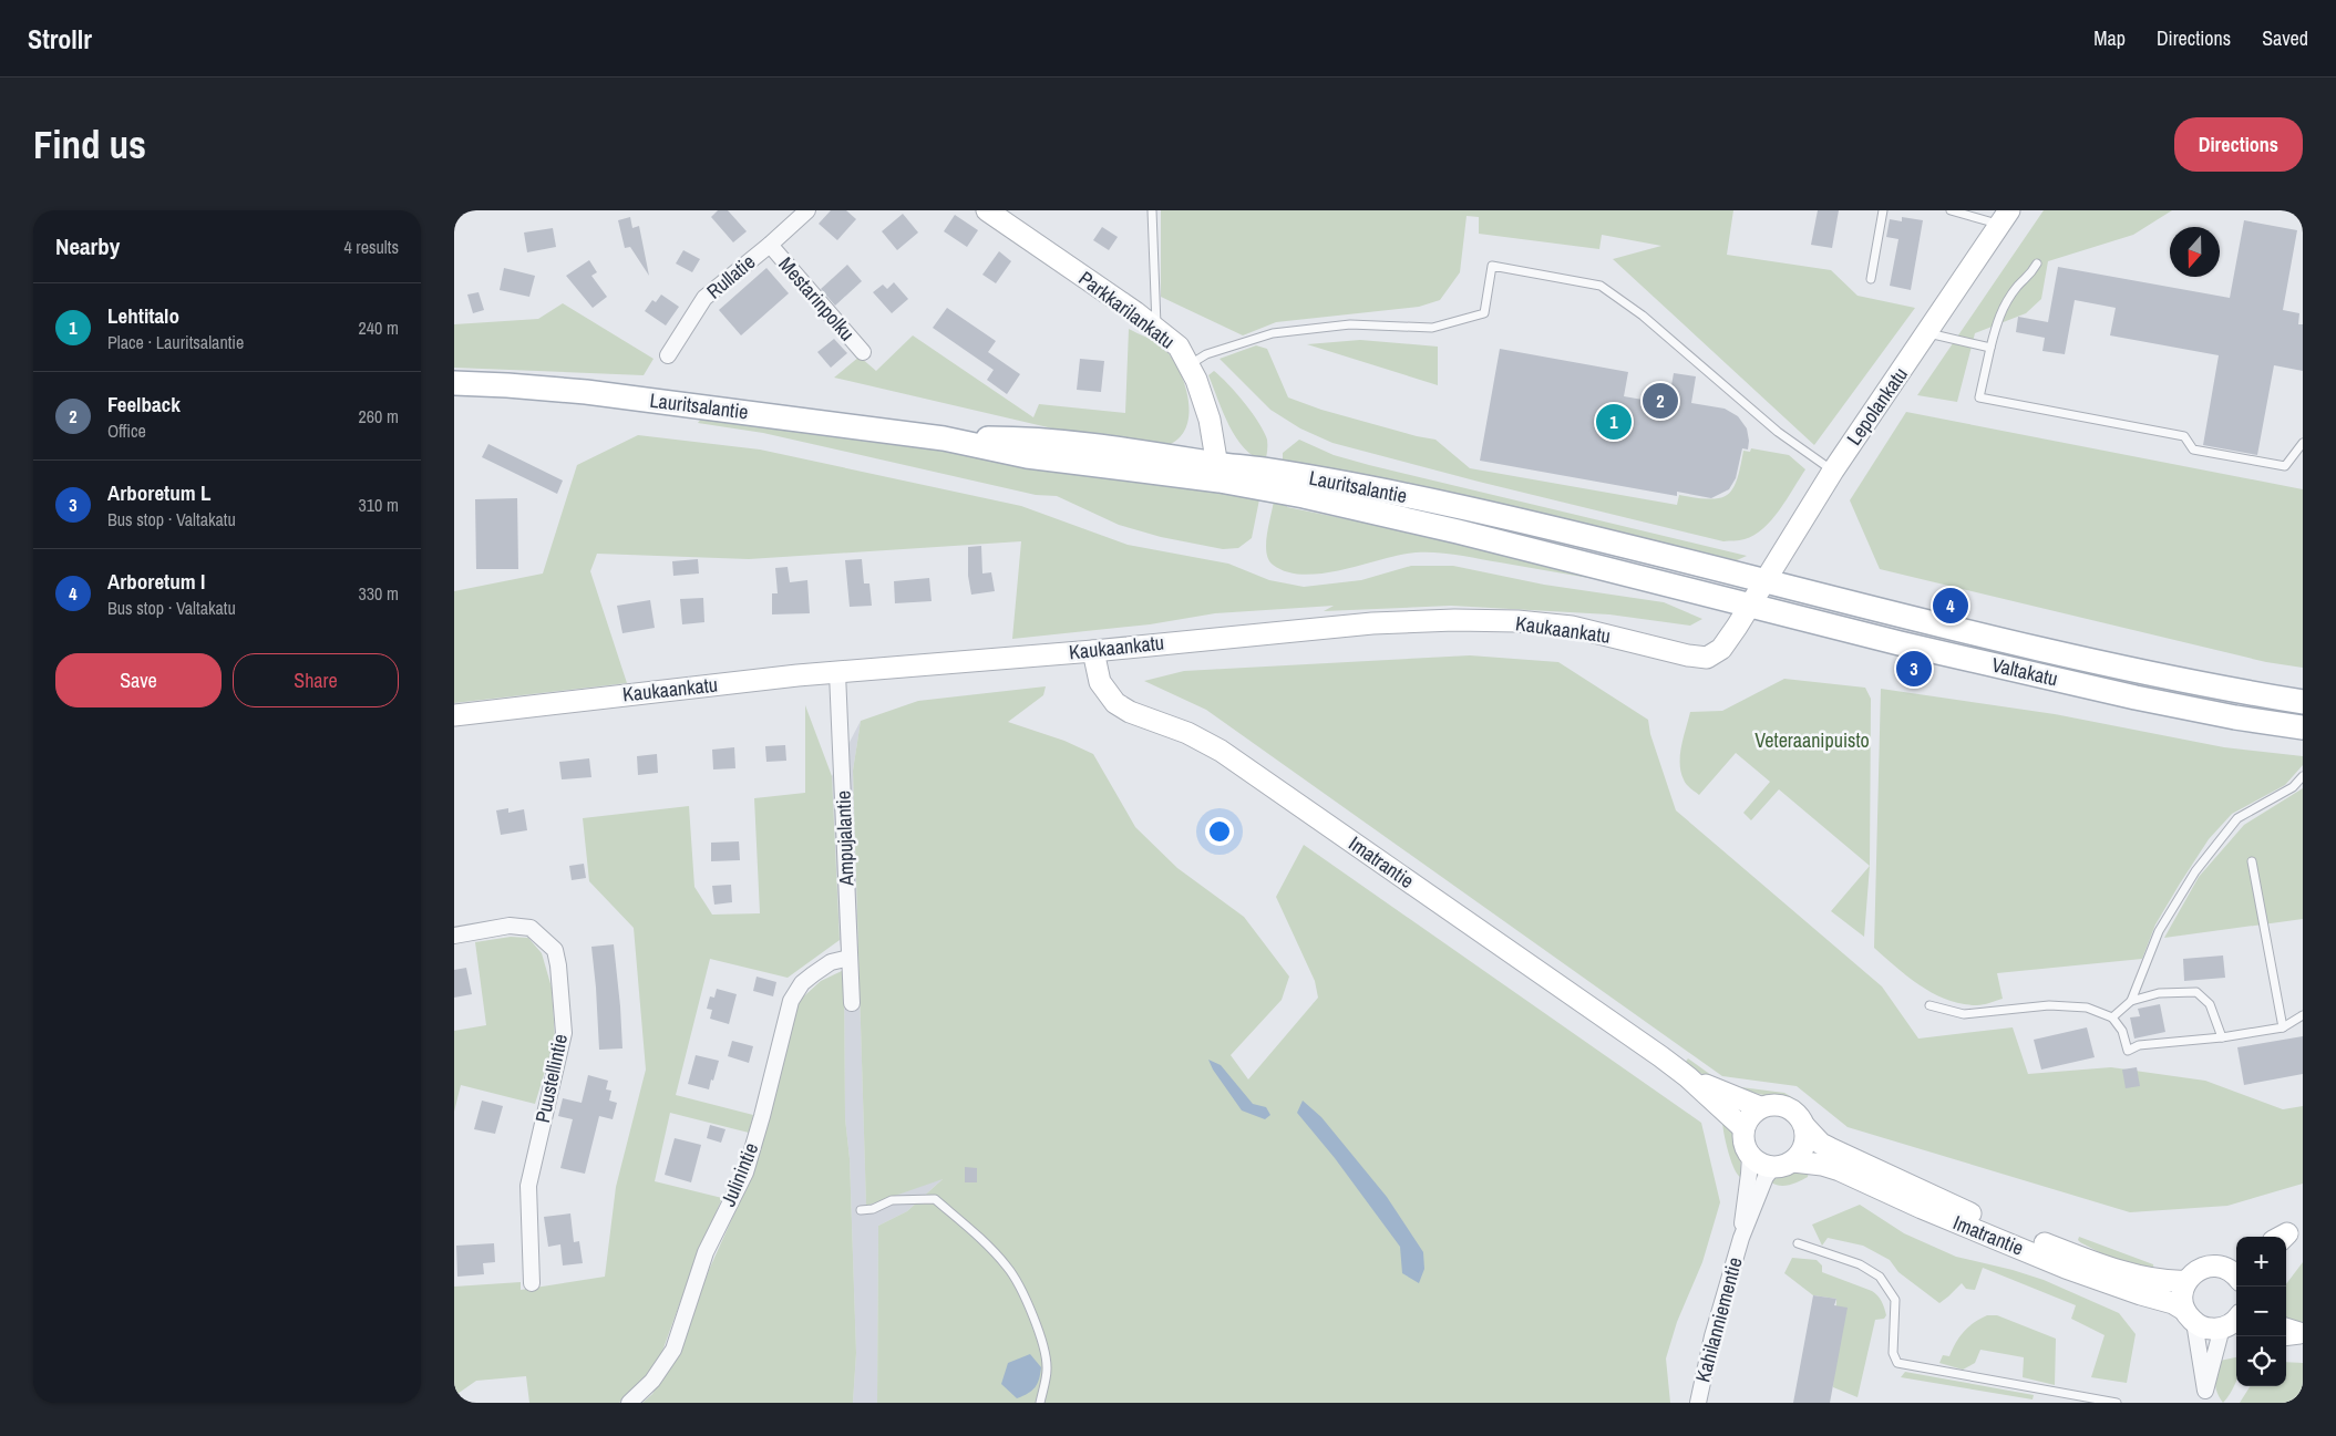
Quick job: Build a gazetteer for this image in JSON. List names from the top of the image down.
{
  "streets": {
    "main road": ["Lauritsalantie", "Valtakatu"],
    "street": [
      "Rullatie",
      "Mestarinpolku",
      "Parkkarilankatu",
      "Lepolankatu",
      "Kaukaankatu",
      "Ampujalantie",
      "Imatrantie",
      "Puustellintie",
      "Julinintie",
      "Kahilanniementie"
    ]
  },
  "crossings": [
    ["Rullatie", "Mestarinpolku"],
    ["Parkkarilankatu", "Lauritsalantie"],
    ["Lauritsalantie", "Lepolankatu"],
    ["Lauritsalantie", "Kaukaankatu"],
    ["Lauritsalantie", "Valtakatu"],
    ["Lepolankatu", "Kaukaankatu"],
    ["Lepolankatu", "Valtakatu"],
    ["Kaukaankatu", "Valtakatu"],
    ["Kaukaankatu", "Ampujalantie"],
    ["Kaukaankatu", "Imatrantie"],
    ["Ampujalantie", "Julinintie"],
    ["Imatrantie", "Kahilanniementie"]
  ],
  "parks": ["Veteraanipuisto"],
  "north": "bottom",
  "page": {
    "header": "Strollr",
    "nav": ["Map", "Directions", "Saved"],
    "buttons": [
      "Directions",
      ["Save", "Share"]
    ],
    "title": "Find us",
    "heading": ["Nearby", "4 results"],
    "list": [
      {
        "mark": "1",
        "name": "Lehtitalo",
        "note": "Place · Lauritsalantie",
        "value": "240 m"
      },
      {
        "mark": "2",
        "name": "Feelback",
        "note": "Office",
        "value": "260 m"
      },
      {
        "mark": "3",
        "name": "Arboretum L",
        "note": "Bus stop · Valtakatu",
        "value": "310 m"
      },
      {
        "mark": "4",
        "name": "Arboretum I",
        "note": "Bus stop · Valtakatu",
        "value": "330 m"
      }
    ],
    "pins": [
      "2",
      "1",
      "4",
      "3"
    ],
    "map_buttons": ["+", "−"]
  }
}
